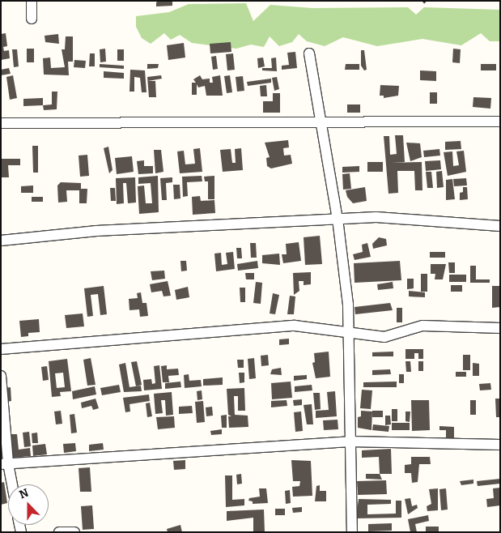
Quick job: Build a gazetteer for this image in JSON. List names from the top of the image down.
{
  "north": "top"
}
